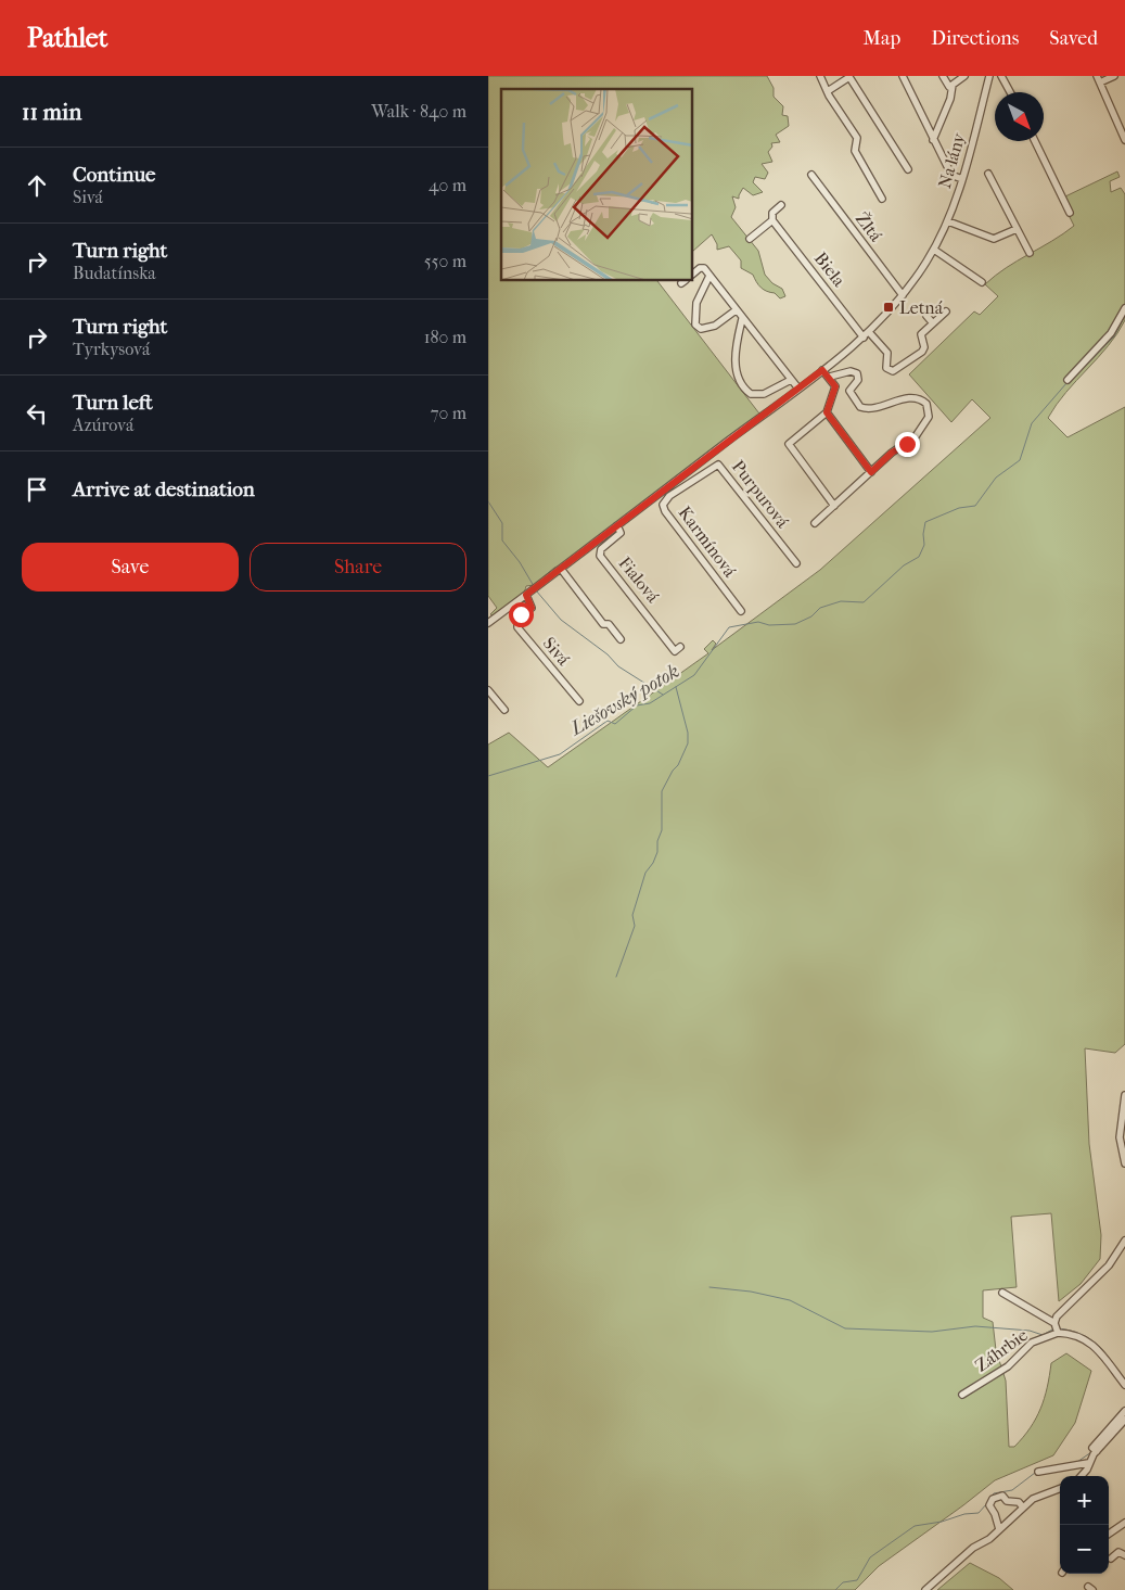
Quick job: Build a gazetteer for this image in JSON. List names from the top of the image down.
{
  "streets": {
    "street": [
      "Na lány",
      "Žltá",
      "Biela",
      "Purpurová",
      "Karmínová",
      "Fialová",
      "Sivá",
      "Záhrbie"
    ]
  },
  "crossings": [
    ["Na lány", "Žltá"],
    ["Na lány", "Biela"],
    ["Na lány", "Karmínová"],
    ["Na lány", "Fialová"],
    ["Na lány", "Sivá"],
    ["Purpurová", "Karmínová"]
  ],
  "water": ["Liešovský potok"],
  "places": {
    "transit": ["Letná"]
  },
  "north": "bottom right",
  "page": {
    "header": "Pathlet",
    "nav": ["Map", "Directions", "Saved"],
    "heading": ["11 min", "Walk · 840 m"],
    "list": [
      ["Continue", "Sivá", "40 m"],
      ["Turn right", "Budatínska", "550 m"],
      ["Turn right", "Tyrkysová", "180 m"],
      ["Turn left", "Azúrová", "70 m"],
      "Arrive at destination"
    ],
    "buttons": ["Save", "Share"],
    "map_buttons": ["+", "−"]
  }
}
